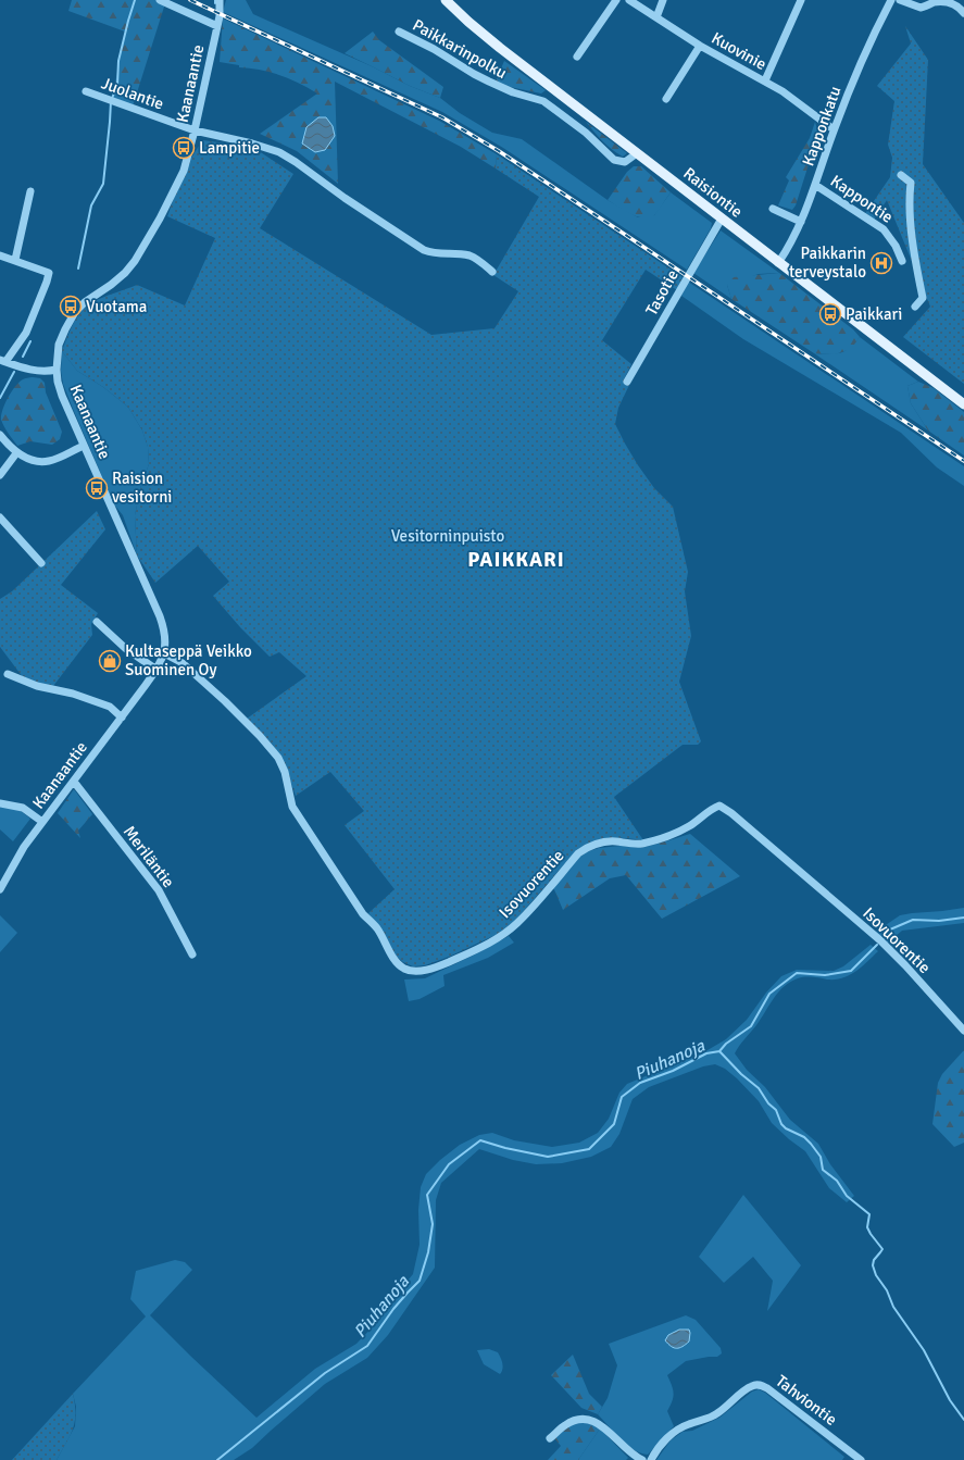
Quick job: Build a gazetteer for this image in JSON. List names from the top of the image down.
{
  "streets": {
    "main road": ["Raisiontie"],
    "street": [
      "Paikkarinpolku",
      "Kuovinie",
      "Kaanaantie",
      "Juolantie",
      "Kapponkatu",
      "Kappontie",
      "Tasotie",
      "Meriläntie",
      "Isovuorentie",
      "Tahviontie"
    ]
  },
  "crossings": [
    ["Paikkarinpolku", "Raisiontie"],
    ["Kuovinie", "Kapponkatu"],
    ["Kaanaantie", "Juolantie"],
    ["Kaanaantie", "Meriläntie"],
    ["Kaanaantie", "Isovuorentie"],
    ["Kapponkatu", "Raisiontie"],
    ["Kapponkatu", "Kappontie"],
    ["Raisiontie", "Tasotie"]
  ],
  "districts": ["PAIKKARI"],
  "water": ["Piuhanoja"],
  "parks": ["Vesitorninpuisto"],
  "places": {
    "bus stop": [
      "Lampitie",
      "Vuotama",
      "Paikkari",
      "Raision vesitorni"
    ],
    "hospital": ["Paikkarin terveystalo"],
    "shop": ["Kultaseppä Veikko Suominen Oy"]
  }
}
